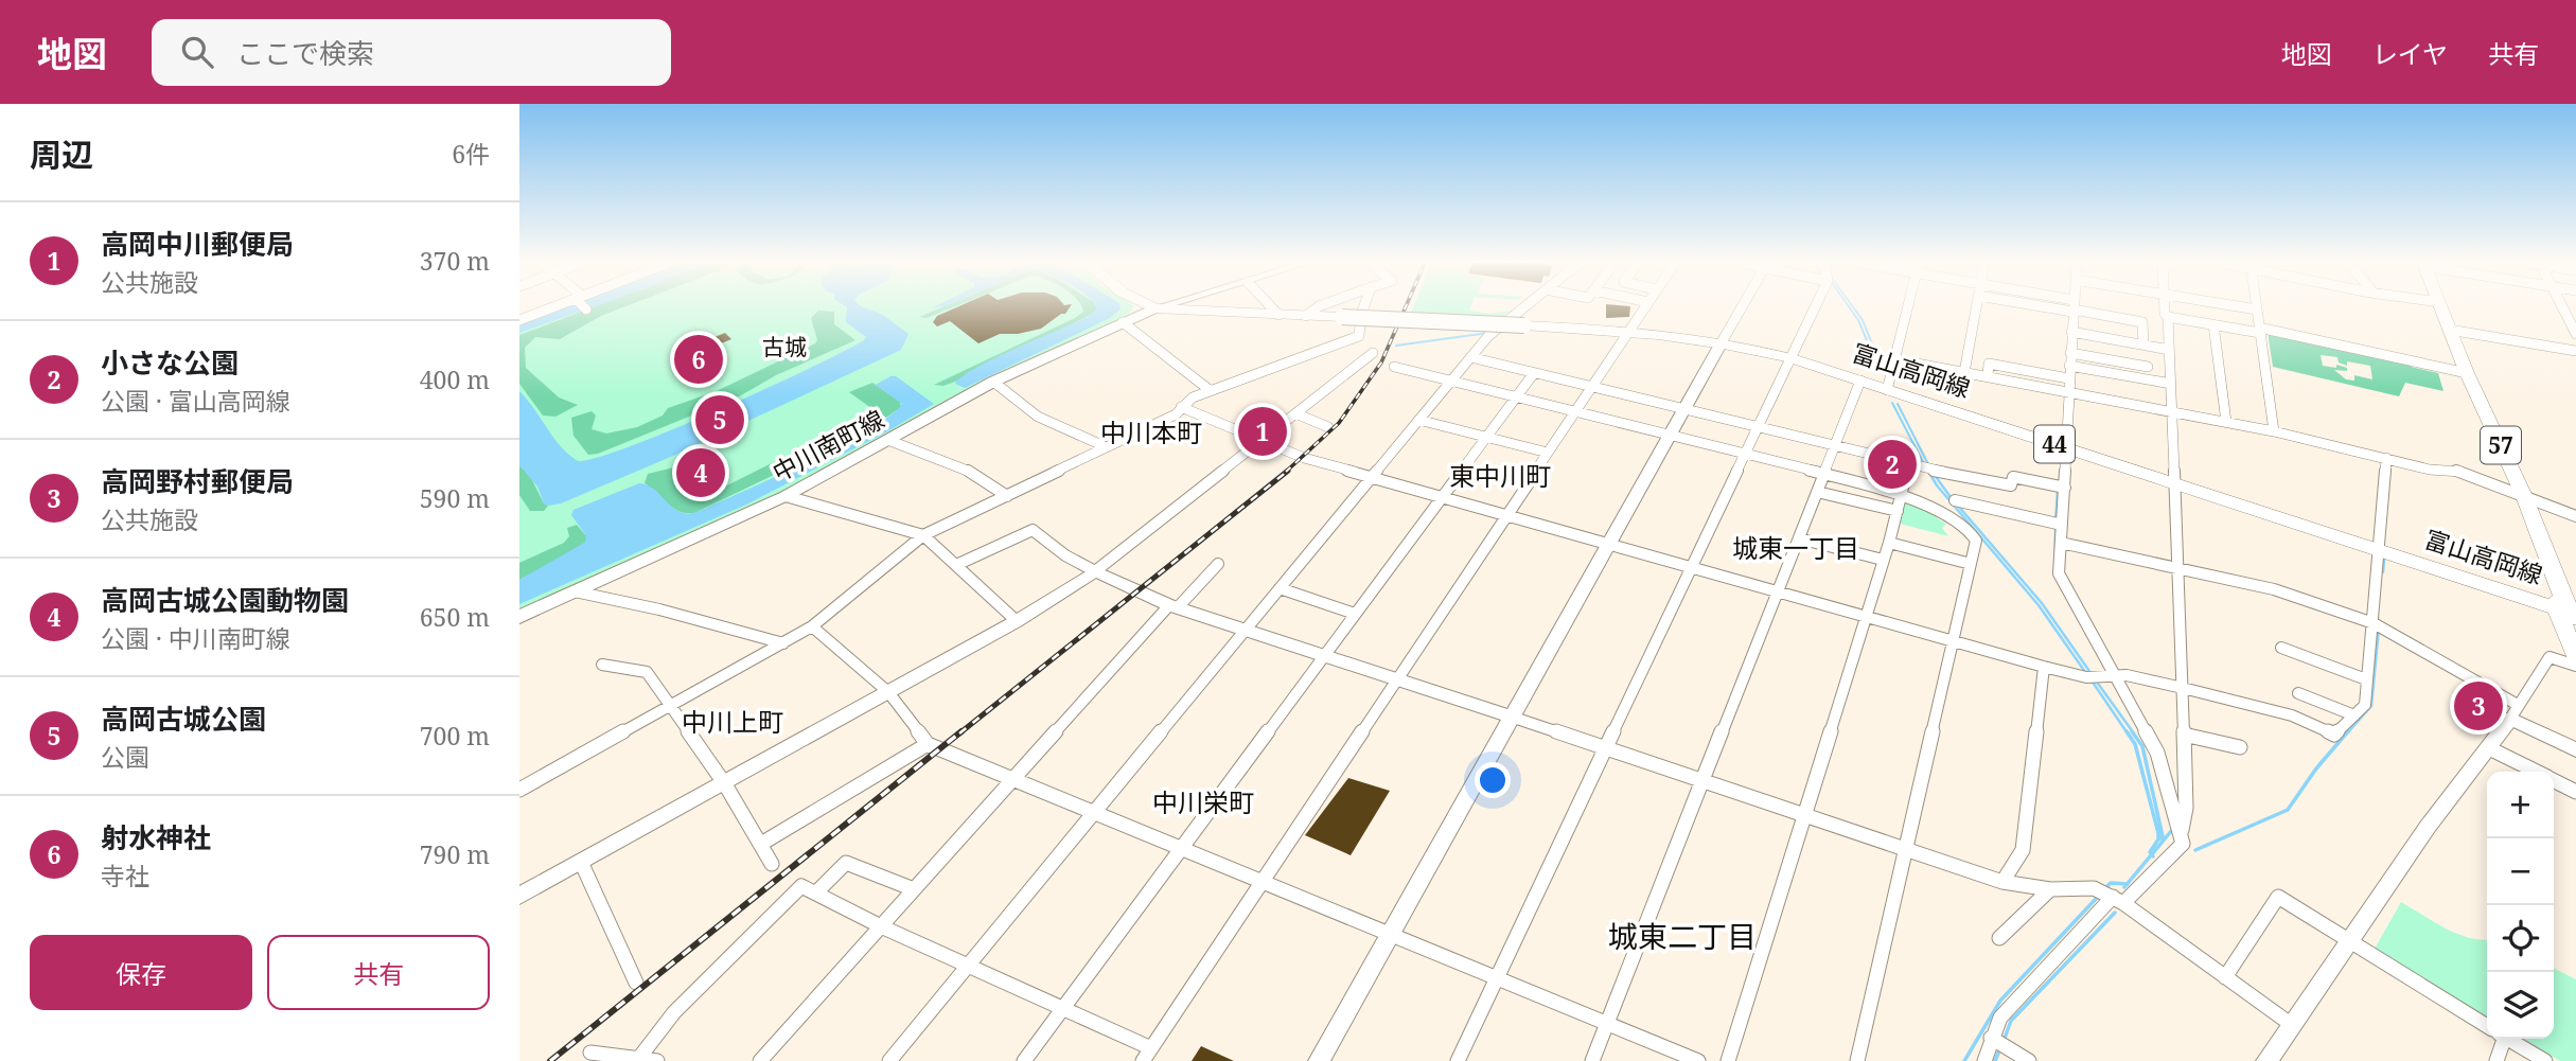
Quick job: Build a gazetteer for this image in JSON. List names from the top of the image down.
{
  "streets": {
    "main road": [
      "富山高岡線",
      "44",
      "中川南町線",
      "57"
    ]
  },
  "crossings": [
    ["富山高岡線", "中川南町線"],
    ["富山高岡線", "57"]
  ],
  "districts": [
    "古城",
    "中川本町",
    "東中川町",
    "城東一丁目",
    "中川上町",
    "中川栄町",
    "城東二丁目"
  ],
  "page": {
    "header": "地図",
    "search": "ここで検索",
    "nav": ["地図", "レイヤ", "共有"],
    "heading": ["周辺", "6件"],
    "list": [
      {
        "mark": "1",
        "name": "高岡中川郵便局",
        "note": "公共施設",
        "value": "370 m"
      },
      {
        "mark": "2",
        "name": "小さな公園",
        "note": "公園 · 富山高岡線",
        "value": "400 m"
      },
      {
        "mark": "3",
        "name": "高岡野村郵便局",
        "note": "公共施設",
        "value": "590 m"
      },
      {
        "mark": "4",
        "name": "高岡古城公園動物園",
        "note": "公園 · 中川南町線",
        "value": "650 m"
      },
      {
        "mark": "5",
        "name": "高岡古城公園",
        "note": "公園",
        "value": "700 m"
      },
      {
        "mark": "6",
        "name": "射水神社",
        "note": "寺社",
        "value": "790 m"
      }
    ],
    "pins": [
      "6",
      "5",
      "1",
      "2",
      "4",
      "3"
    ],
    "map_buttons": ["+", "−"],
    "buttons": ["保存", "共有"]
  }
}
